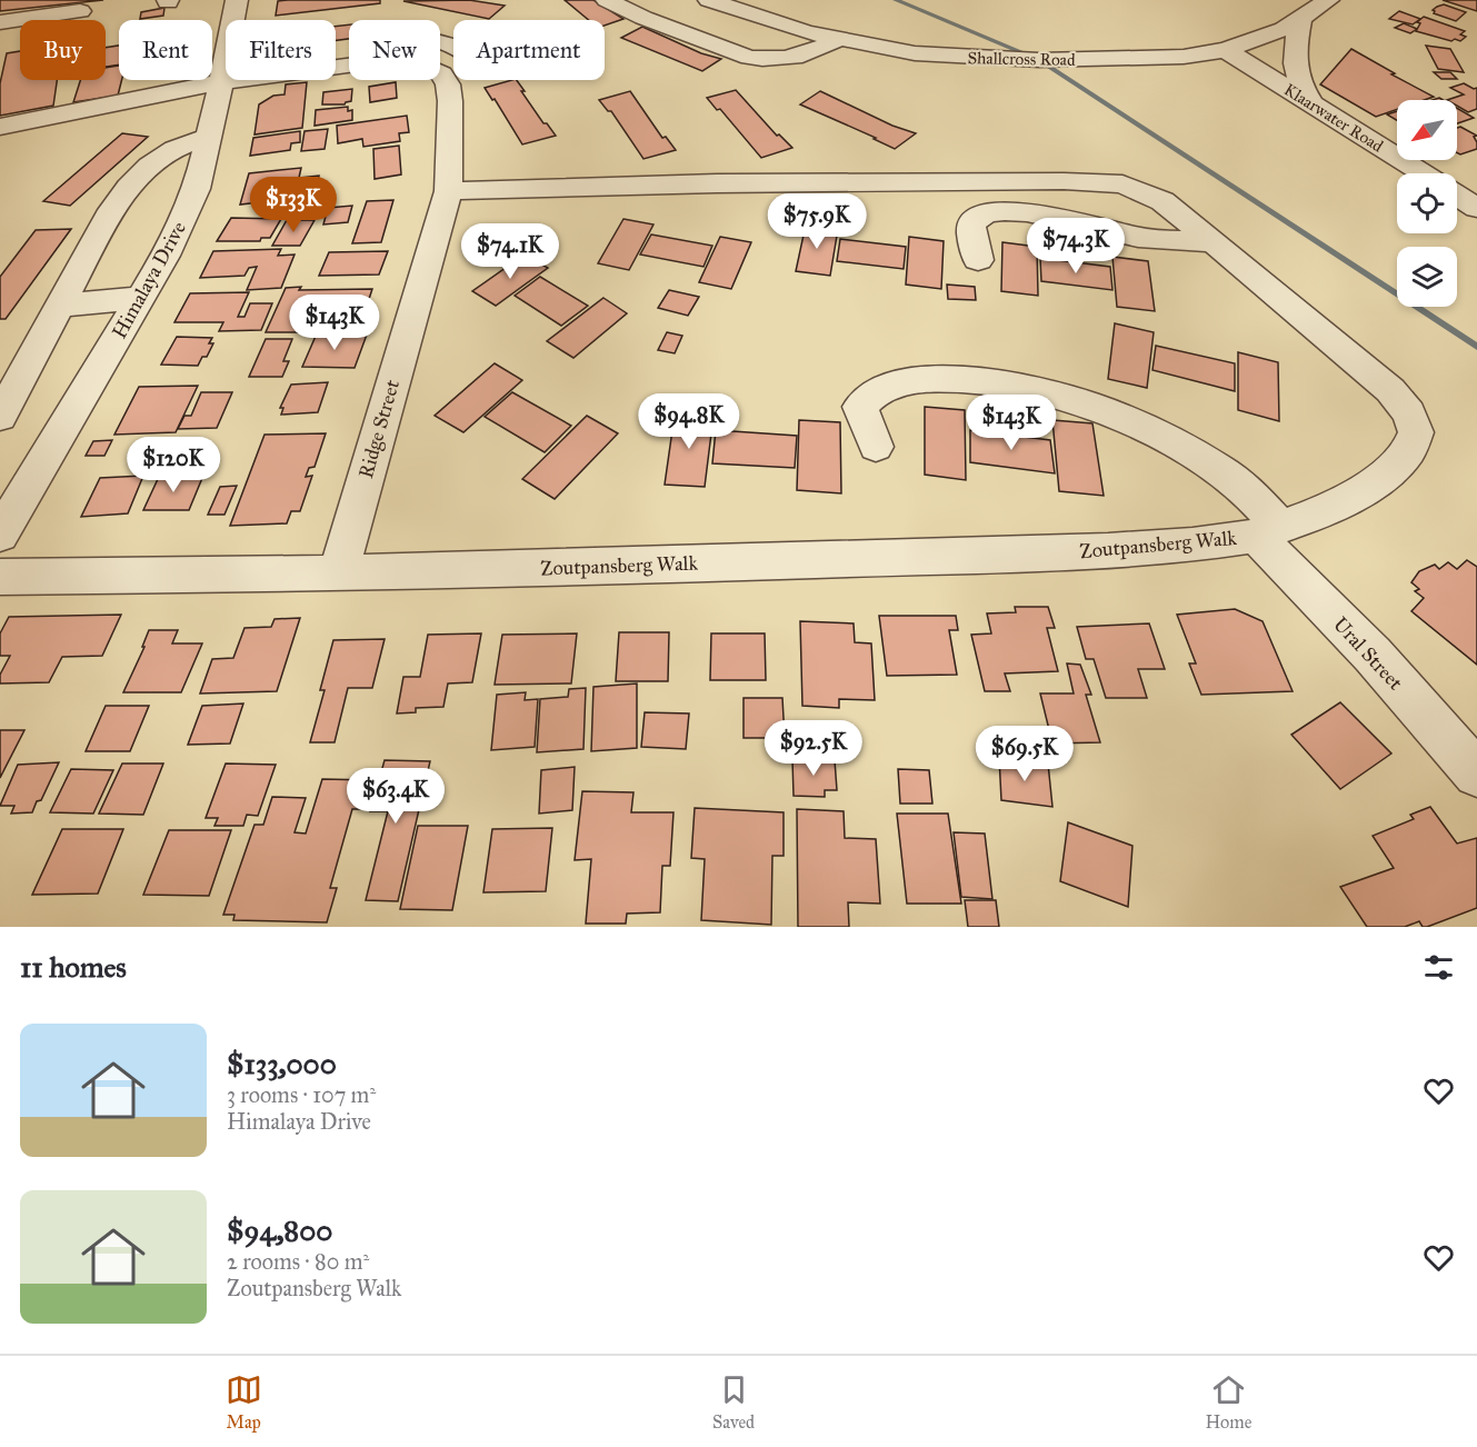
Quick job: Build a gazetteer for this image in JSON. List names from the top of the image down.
{
  "streets": {
    "street": [
      "Shallcross Road",
      "Klaarwater Road",
      "Himalaya Drive",
      "Ridge Street",
      "Zoutpansberg Walk",
      "Ural Street"
    ]
  },
  "crossings": [
    ["Shallcross Road", "Klaarwater Road"],
    ["Himalaya Drive", "Ridge Street"],
    ["Ridge Street", "Zoutpansberg Walk"],
    ["Zoutpansberg Walk", "Ural Street"]
  ],
  "north": "bottom left",
  "page": {
    "chip": [
      "Buy",
      "Rent",
      "Filters",
      "New",
      "Apartment"
    ],
    "price": [
      "$133K",
      "$75.9K",
      "$74.3K",
      "$74.1K",
      "$143K",
      "$94.8K",
      "$143K",
      "$120K",
      "$92.5K",
      "$69.5K",
      "$63.4K"
    ],
    "heading": "11 homes",
    "list": [
      {
        "name": "$133,000",
        "note": "3 rooms · 107 m² · Himalaya Drive"
      },
      {
        "name": "$94,800",
        "note": "2 rooms · 80 m² · Zoutpansberg Walk"
      }
    ],
    "tabs": ["Map", "Saved", "Home"]
  }
}
